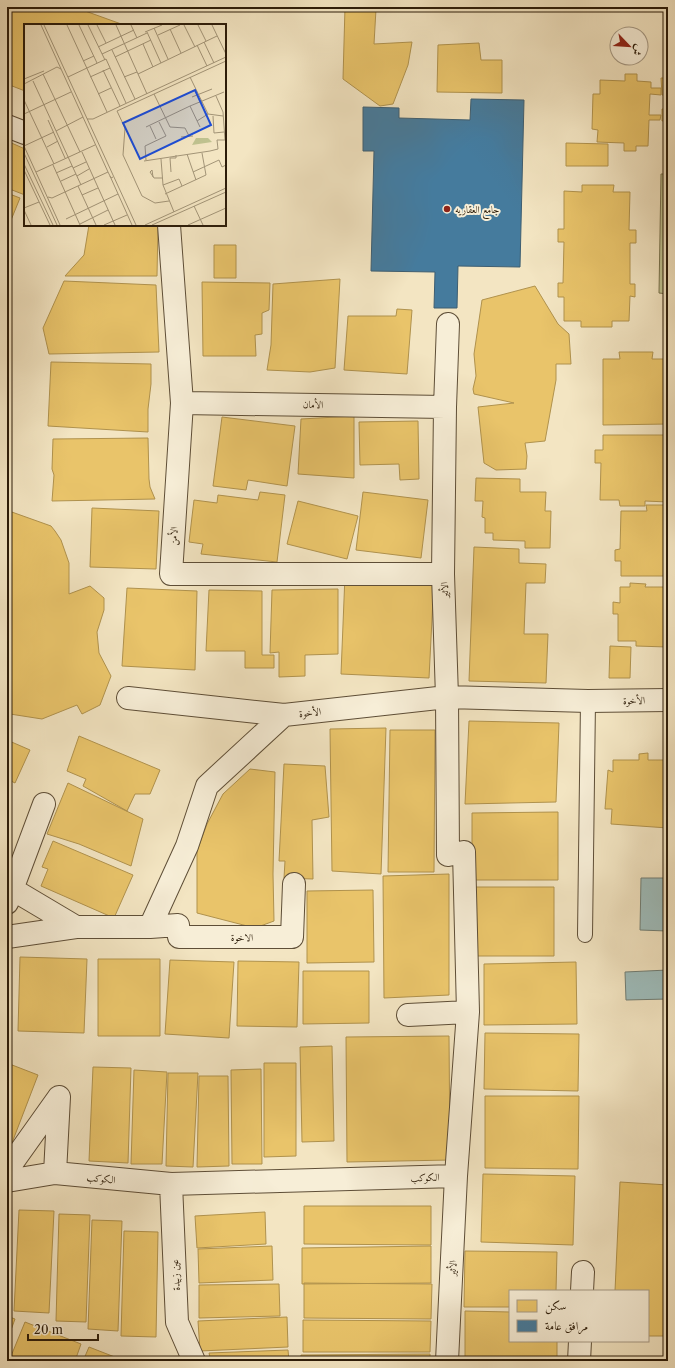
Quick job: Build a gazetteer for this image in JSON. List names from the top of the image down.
{
  "streets": {
    "street": [
      "الأمان",
      "الأمن",
      "الأثير",
      "الأخوة",
      "الاخوة",
      "الكوكب",
      "عين زبيدة"
    ]
  },
  "crossings": [
    ["الأمان", "الأمن"],
    ["الأمان", "الأثير"],
    ["الأمن", "الأثير"],
    ["الأثير", "الأخوة"],
    ["الأثير", "الكوكب"],
    ["الكوكب", "عين زبيدة"]
  ],
  "places": ["جامع العقاريه"],
  "legend": ["سكن", "مرافق عامة"],
  "scale_bar": "20 m",
  "north": "bottom right"
}
